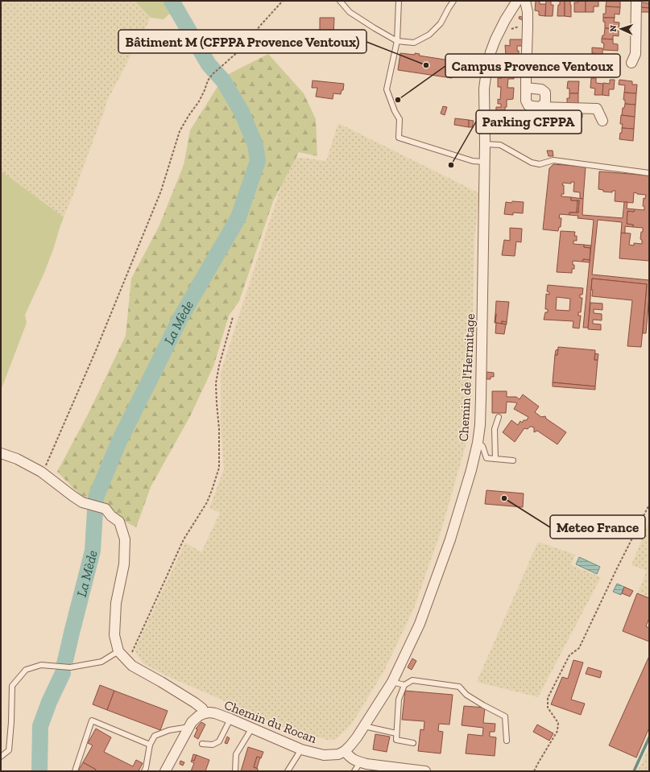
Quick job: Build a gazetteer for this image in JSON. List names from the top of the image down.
{
  "streets": {
    "street": ["Chemin de l'Hermitage", "Chemin du Rocan"]
  },
  "crossings": [
    ["Chemin de l'Hermitage", "Chemin du Rocan"]
  ],
  "water": ["La Mède"],
  "places": [
    "Bâtiment M (CFPPA Provence Ventoux)",
    "Campus Provence Ventoux",
    "Parking CFPPA",
    "Meteo France"
  ],
  "north": "left"
}
